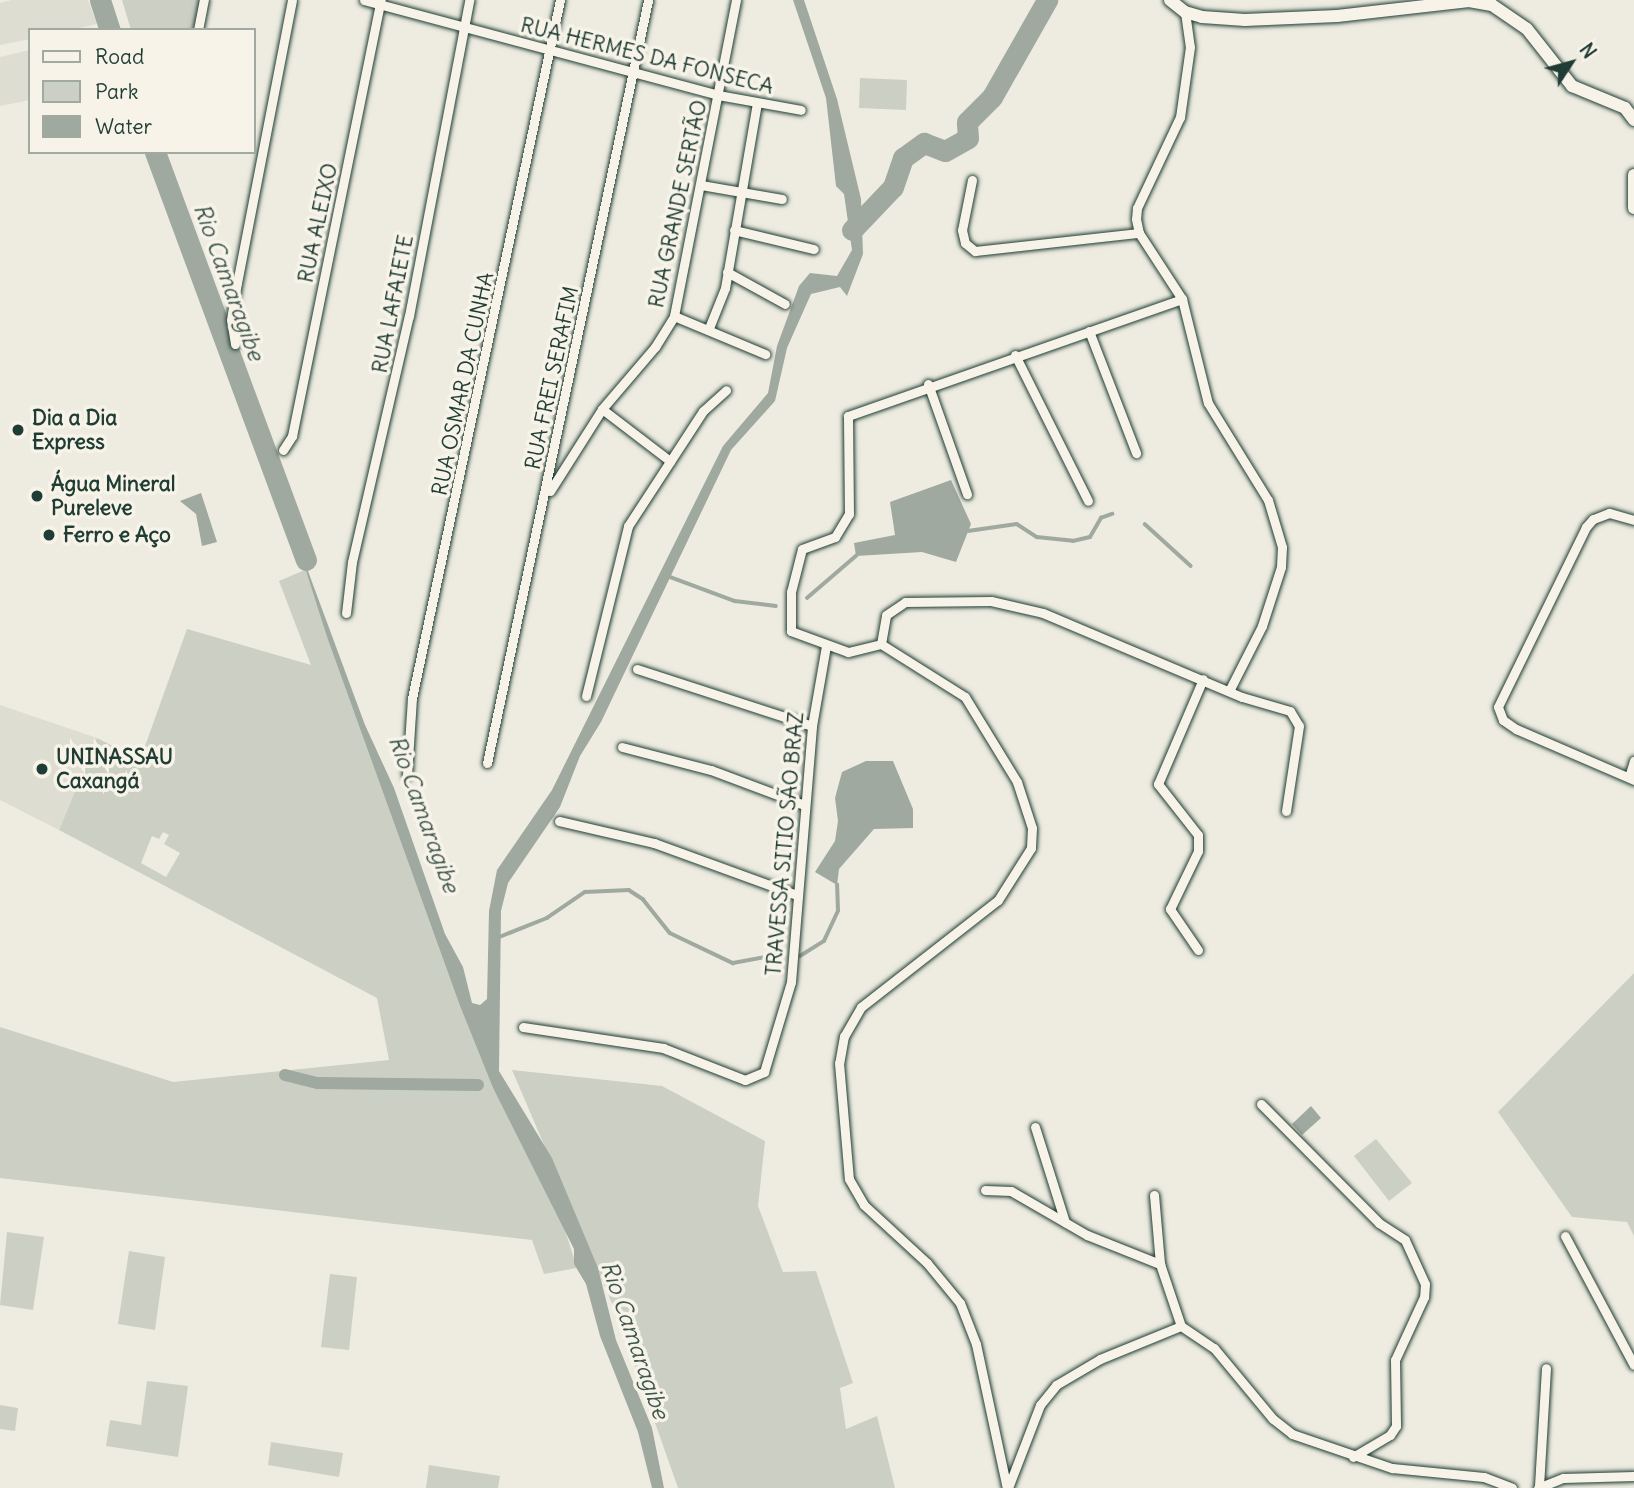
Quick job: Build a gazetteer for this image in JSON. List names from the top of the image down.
{
  "streets": {
    "street": [
      "RUA HERMES DA FONSECA",
      "RUA GRANDE SERTÃO",
      "RUA ALEIXO",
      "RUA LAFAIETE",
      "RUA FREI SERAFIM",
      "RUA OSMAR DA CUNHA",
      "TRAVESSA SITIO SÃO BRAZ"
    ]
  },
  "crossings": [
    ["RUA HERMES DA FONSECA", "RUA GRANDE SERTÃO"],
    ["RUA HERMES DA FONSECA", "RUA ALEIXO"],
    ["RUA HERMES DA FONSECA", "RUA LAFAIETE"],
    ["RUA HERMES DA FONSECA", "RUA FREI SERAFIM"],
    ["RUA HERMES DA FONSECA", "RUA OSMAR DA CUNHA"],
    ["RUA GRANDE SERTÃO", "RUA FREI SERAFIM"]
  ],
  "water": ["Rio Camaragibe"],
  "places": [
    "Dia a Dia Express",
    "Água Mineral Pureleve",
    "Ferro e Aço",
    "UNINASSAU Caxangá"
  ],
  "legend": ["Road", "Park", "Water"],
  "north": "top right"
}
